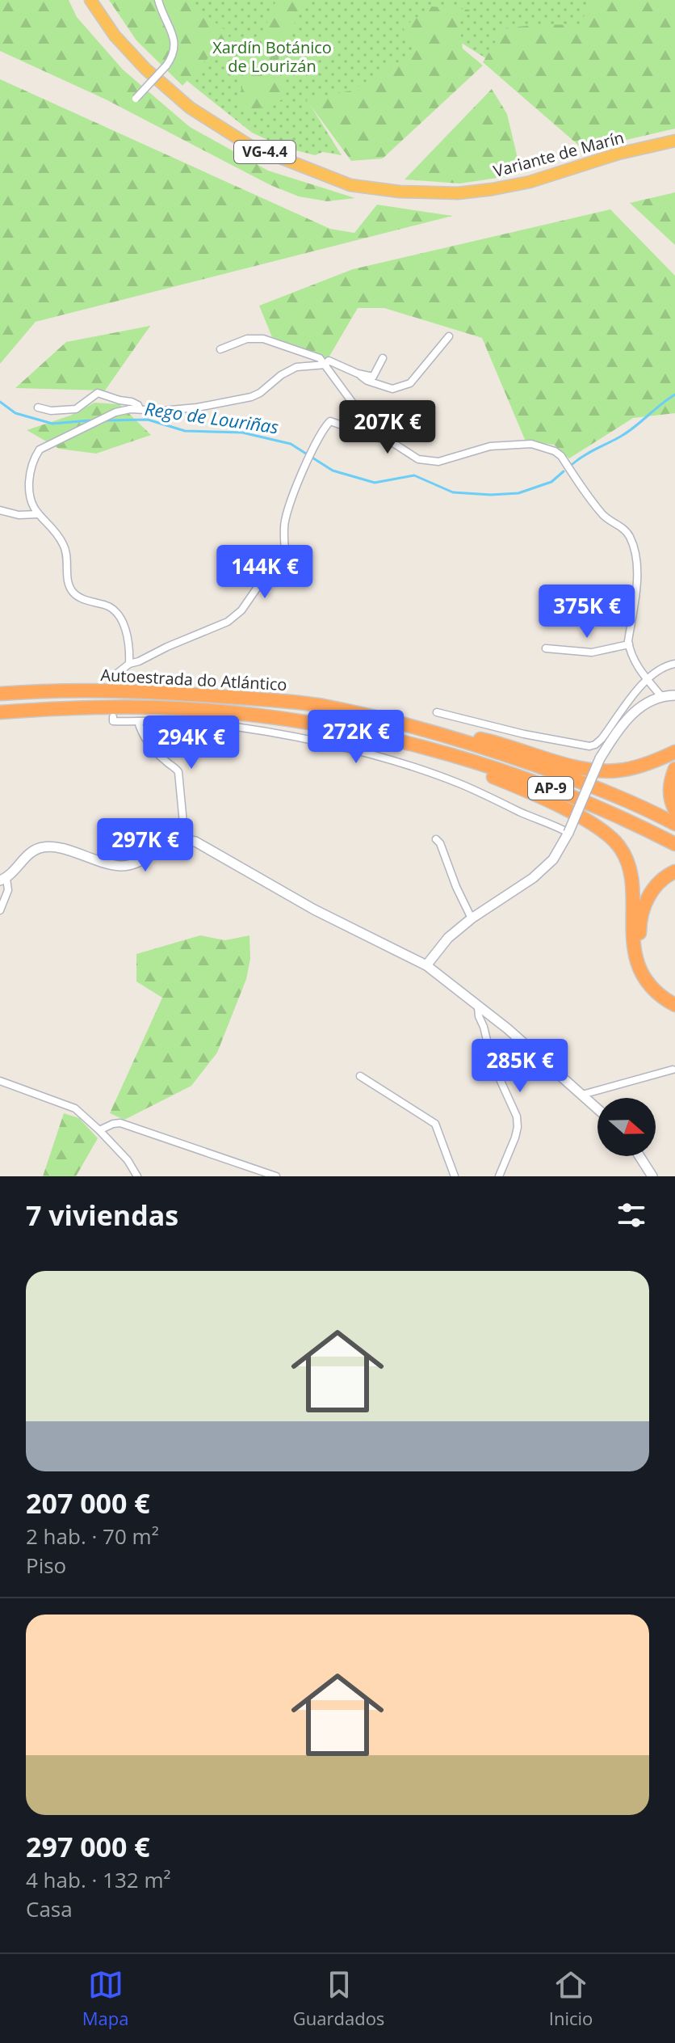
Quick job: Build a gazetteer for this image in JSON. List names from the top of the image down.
{
  "streets": {
    "highway": [
      "VG-4.4",
      "Variante de Marín",
      "Autoestrada do Atlántico",
      "AP-9"
    ]
  },
  "water": ["Rego de Louriñas"],
  "parks": ["Xardín Botánico de Lourizán"],
  "north": "right",
  "page": {
    "price": [
      "207K €",
      "144K €",
      "375K €",
      "272K €",
      "294K €",
      "297K €",
      "285K €"
    ],
    "heading": "7 viviendas",
    "list": [
      {
        "name": "207 000 €",
        "note": "2 hab. · 70 m² · Piso"
      },
      {
        "name": "297 000 €",
        "note": "4 hab. · 132 m² · Casa"
      }
    ],
    "tabs": ["Mapa", "Guardados", "Inicio"]
  }
}
